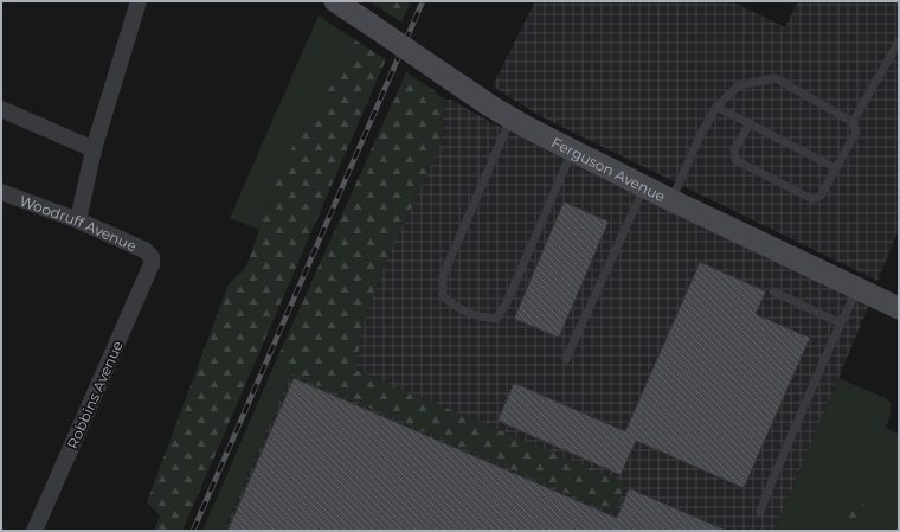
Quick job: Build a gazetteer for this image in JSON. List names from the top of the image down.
{
  "streets": {
    "street": ["Ferguson Avenue", "Woodruff Avenue", "Robbins Avenue"]
  },
  "crossings": [
    ["Woodruff Avenue", "Robbins Avenue"]
  ]
}
